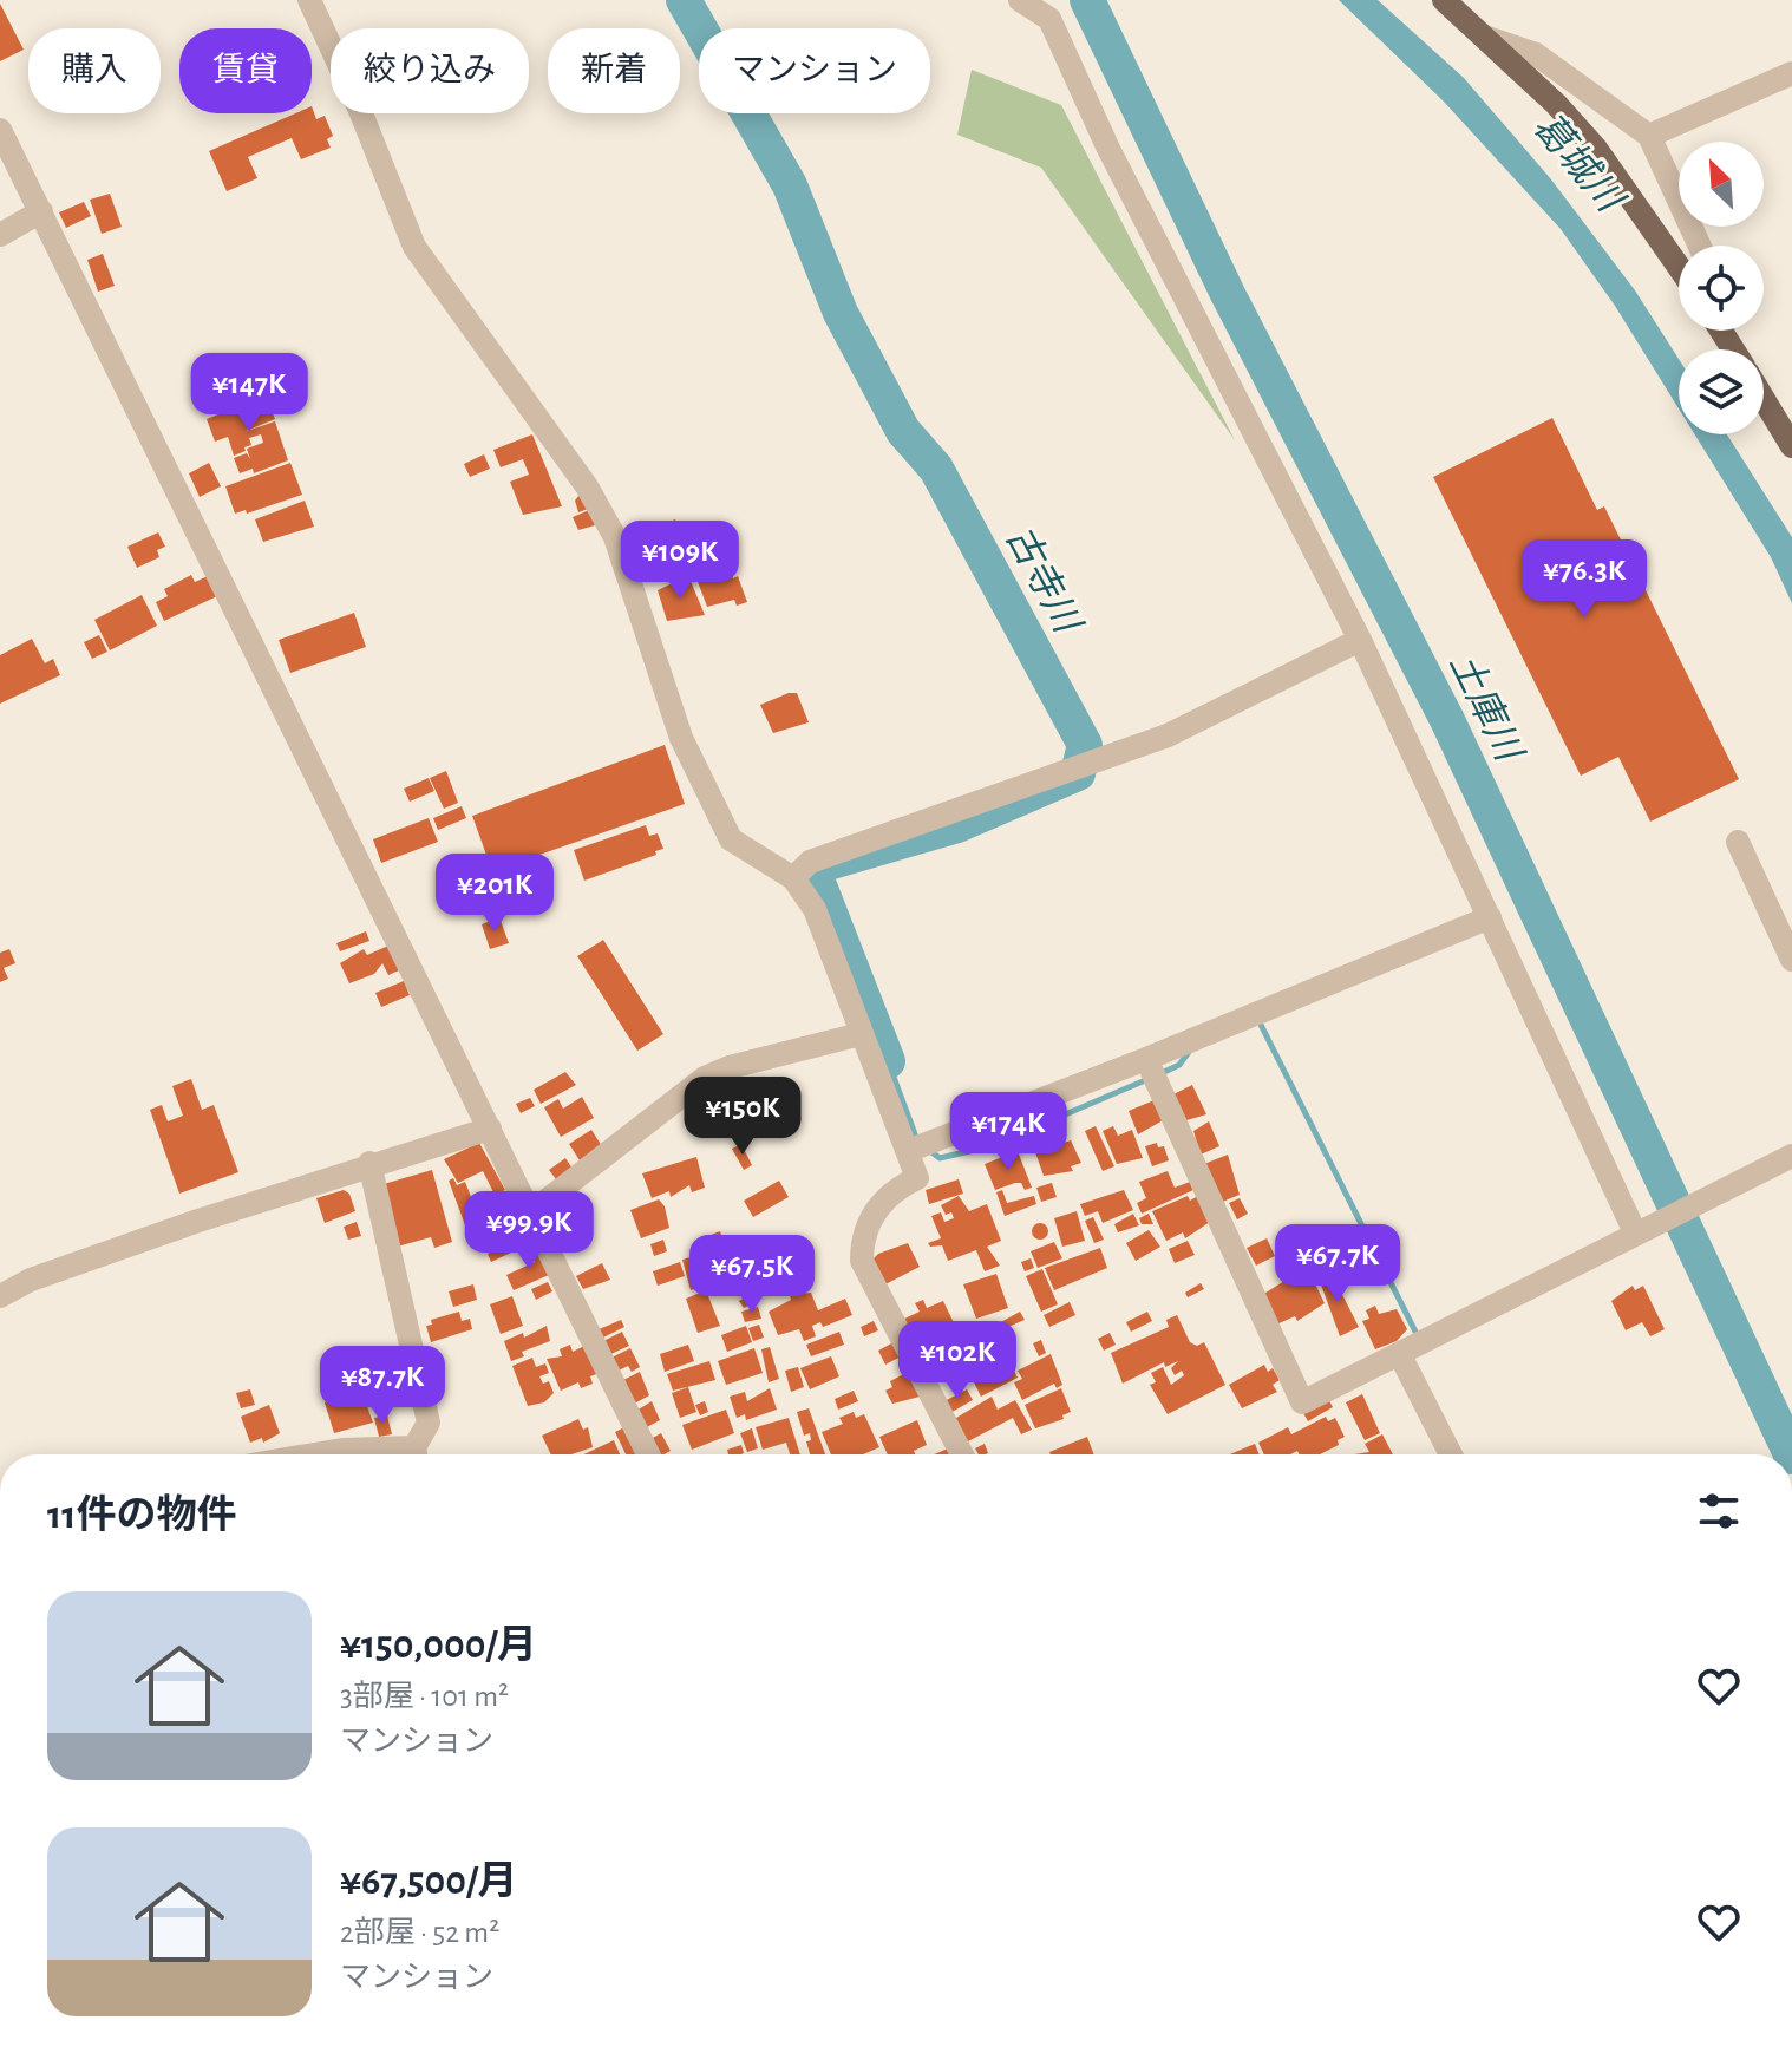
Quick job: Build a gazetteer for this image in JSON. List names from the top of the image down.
{
  "water": ["葛城川", "古寺川", "土庫川"],
  "north": "top left",
  "page": {
    "chip": [
      "購入",
      "賃貸",
      "絞り込み",
      "新着",
      "マンション"
    ],
    "price": [
      "¥147K",
      "¥109K",
      "¥76.3K",
      "¥201K",
      "¥150K",
      "¥174K",
      "¥99.9K",
      "¥67.7K",
      "¥67.5K",
      "¥102K",
      "¥87.7K"
    ],
    "heading": "11件の物件",
    "list": [
      {
        "name": "¥150,000/月",
        "note": "3部屋 · 101 m² · マンション"
      },
      {
        "name": "¥67,500/月",
        "note": "2部屋 · 52 m² · マンション"
      }
    ]
  }
}
